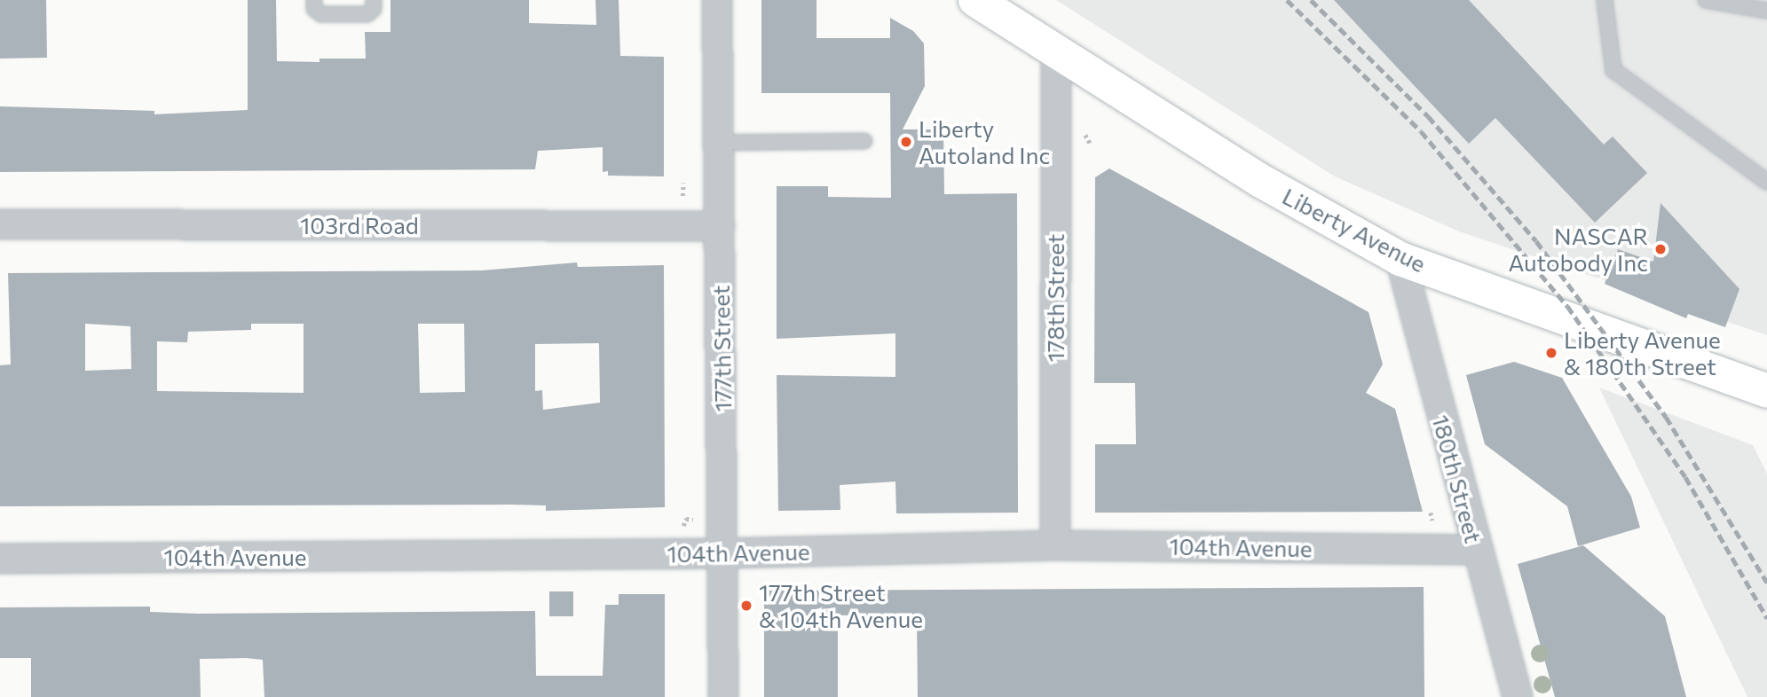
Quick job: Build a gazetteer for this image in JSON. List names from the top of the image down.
{
  "streets": {
    "main road": ["Liberty Avenue"],
    "street": [
      "103rd Road",
      "178th Street",
      "177th Street",
      "180th Street",
      "104th Avenue"
    ]
  },
  "crossings": [
    ["103rd Road", "177th Street"],
    ["Liberty Avenue", "178th Street"],
    ["Liberty Avenue", "180th Street"],
    ["178th Street", "104th Avenue"],
    ["177th Street", "104th Avenue"],
    ["180th Street", "104th Avenue"]
  ],
  "places": [
    "Liberty Autoland Inc",
    "NASCAR Autobody Inc",
    "Liberty Avenue & 180th Street",
    "177th Street & 104th Avenue"
  ]
}
